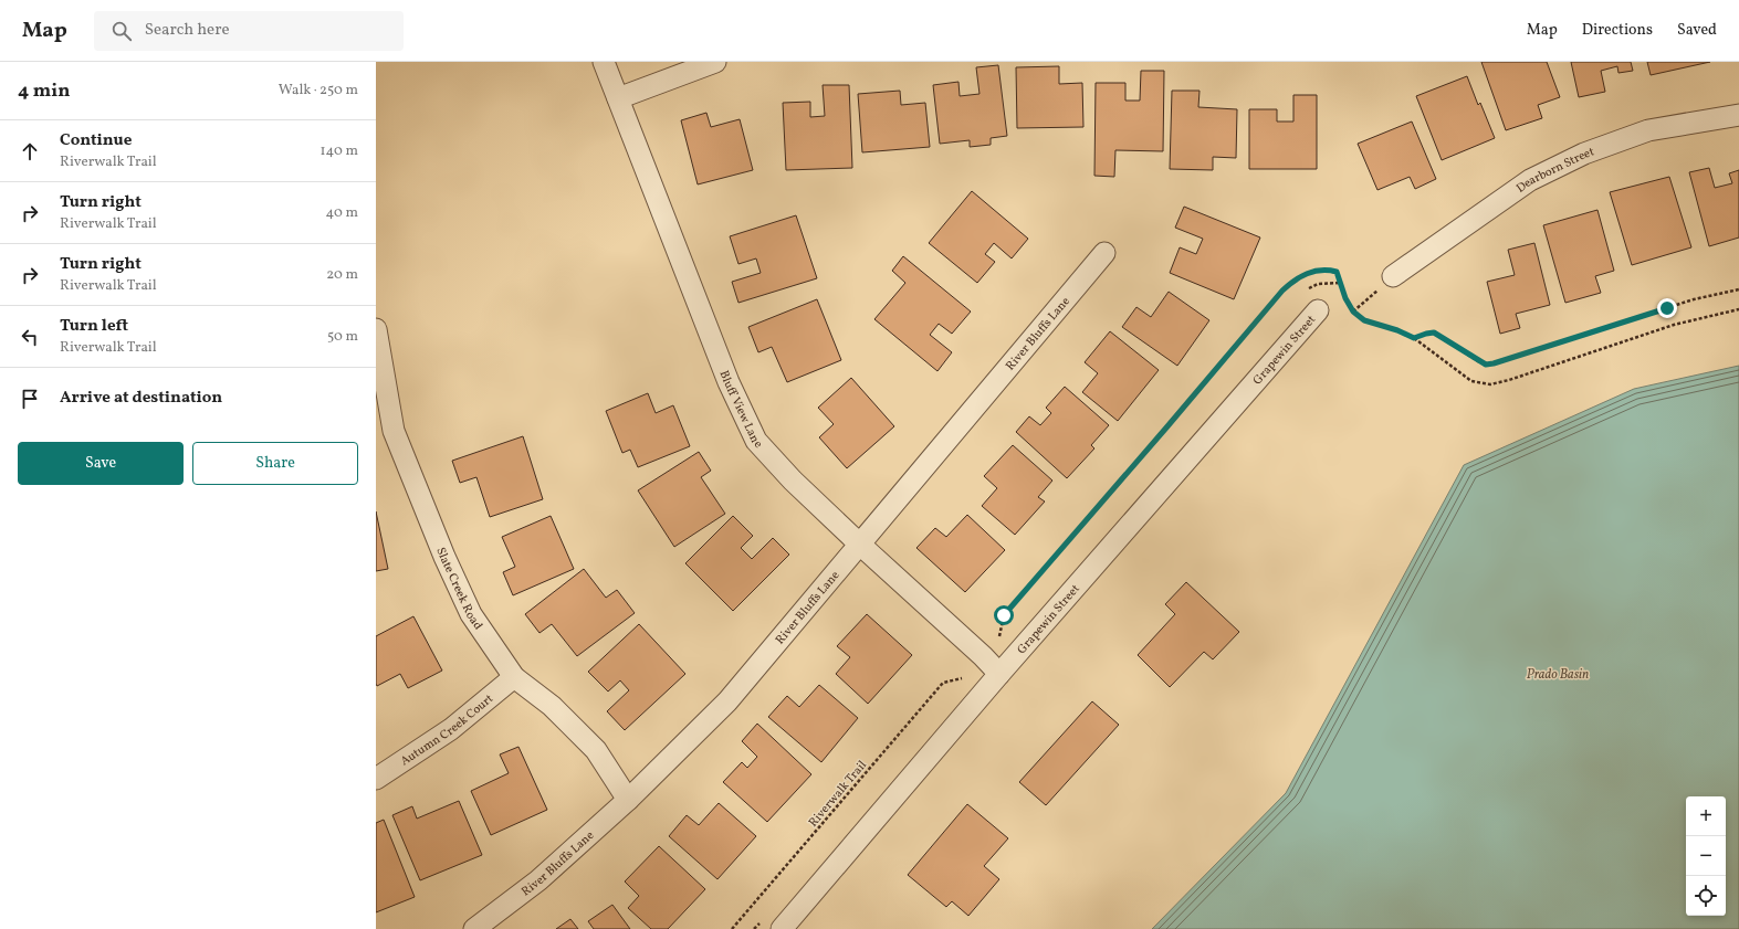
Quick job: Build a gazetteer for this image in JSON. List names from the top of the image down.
{
  "streets": {
    "street": [
      "Dearborn Street",
      "River Bluffs Lane",
      "Grapewin Street",
      "Bluff View Lane",
      "Slate Creek Road",
      "Autumn Creek Court"
    ],
    "path": ["Riverwalk Trail"]
  },
  "crossings": [
    ["River Bluffs Lane", "Bluff View Lane"],
    ["River Bluffs Lane", "Slate Creek Road"],
    ["Grapewin Street", "Bluff View Lane"],
    ["Slate Creek Road", "Autumn Creek Court"]
  ],
  "water": ["Prado Basin"],
  "page": {
    "header": "Map",
    "search": "Search here",
    "nav": ["Map", "Directions", "Saved"],
    "heading": ["4 min", "Walk · 250 m"],
    "list": [
      ["Continue", "Riverwalk Trail", "140 m"],
      ["Turn right", "Riverwalk Trail", "40 m"],
      ["Turn right", "Riverwalk Trail", "20 m"],
      ["Turn left", "Riverwalk Trail", "50 m"],
      "Arrive at destination"
    ],
    "buttons": ["Save", "Share"],
    "map_buttons": ["+", "−"]
  }
}
